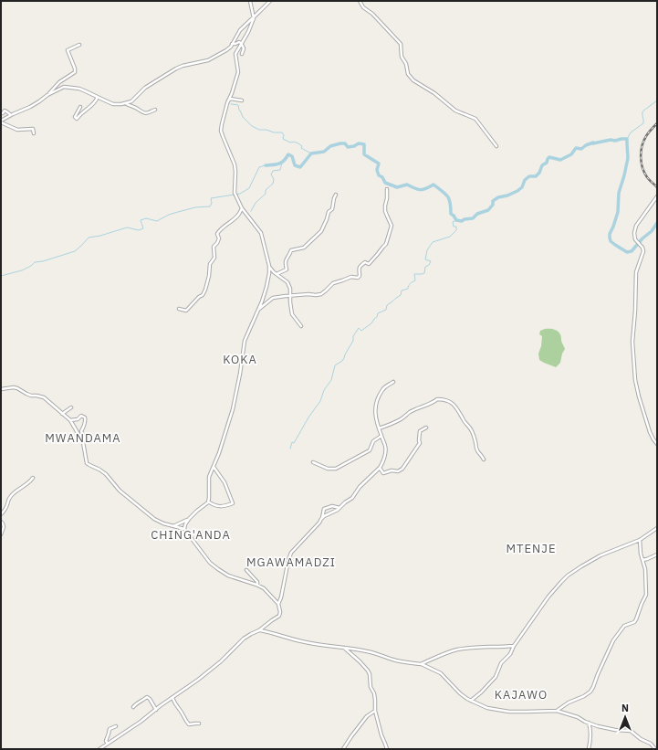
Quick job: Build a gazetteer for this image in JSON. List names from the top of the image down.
{
  "districts": [
    "KOKA",
    "MWANDAMA",
    "CHING'ANDA",
    "MTENJE",
    "MGAWAMADZI",
    "KAJAWO"
  ],
  "north": "top"
}
